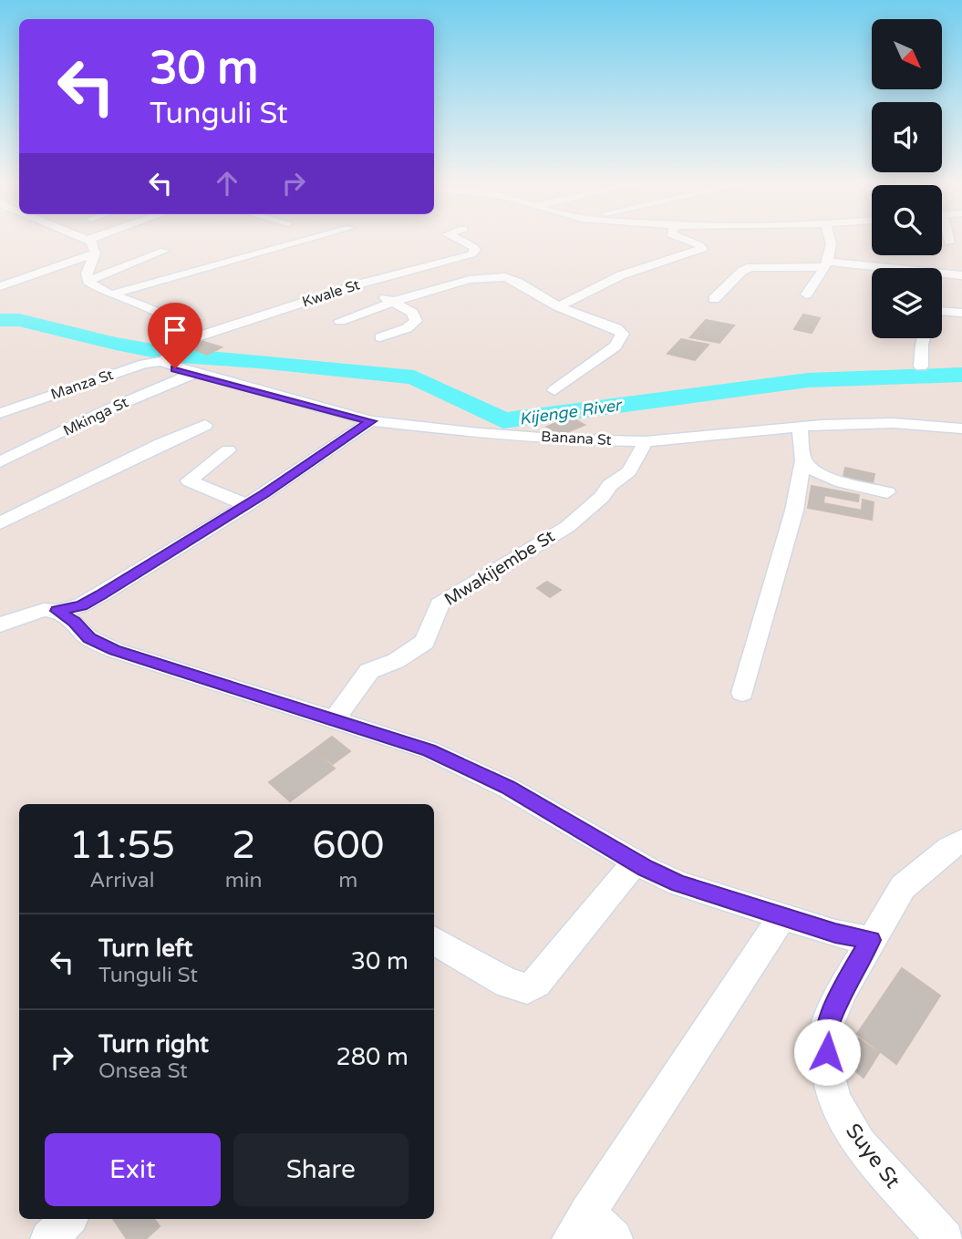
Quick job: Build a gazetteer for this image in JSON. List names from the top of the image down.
{
  "streets": {
    "street": [
      "Kwale St",
      "Manza St",
      "Mkinga St",
      "Banana St",
      "Mwakijembe St",
      "Suye St"
    ]
  },
  "crossings": [
    ["Kwale St", "Manza St"],
    ["Kwale St", "Banana St"],
    ["Manza St", "Banana St"],
    ["Mkinga St", "Banana St"],
    ["Banana St", "Mwakijembe St"]
  ],
  "water": ["Kijenge River"],
  "north": "bottom right",
  "page": {
    "turn": ["30 m", "Tunguli St"],
    "eta": [
      "11:55",
      "Arrival",
      "2",
      "min",
      "600",
      "m"
    ],
    "list": [
      {
        "name": "Turn left",
        "note": "Tunguli St",
        "value": "30 m"
      },
      {
        "name": "Turn right",
        "note": "Onsea St",
        "value": "280 m"
      }
    ],
    "buttons": ["Exit", "Share"]
  }
}
